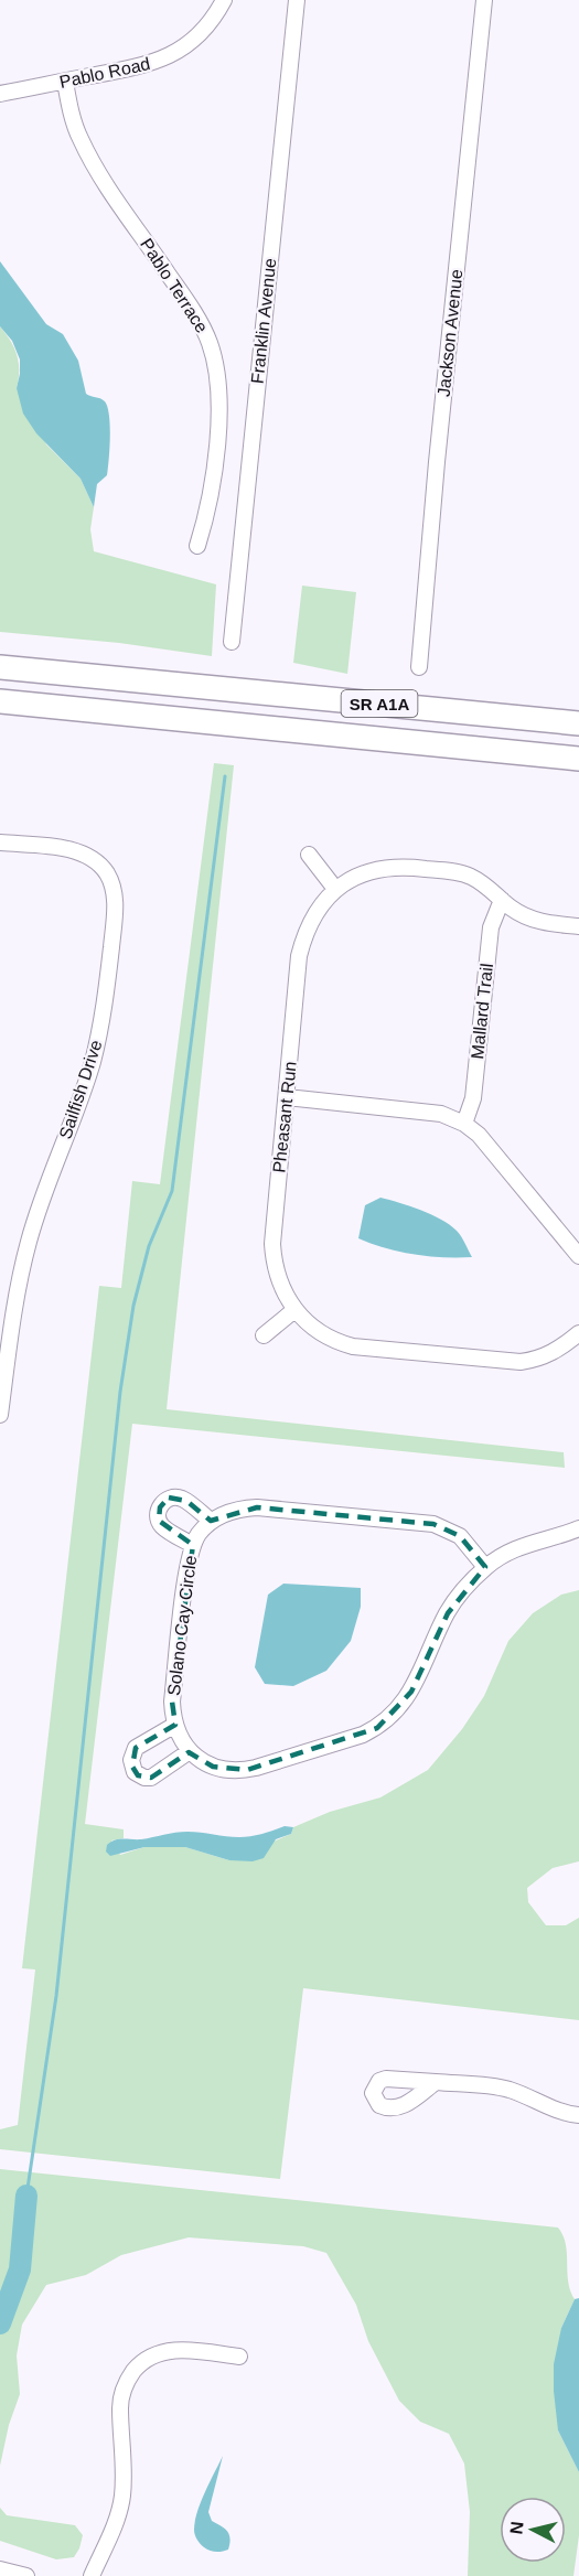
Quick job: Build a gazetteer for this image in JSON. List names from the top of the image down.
{
  "streets": {
    "main road": ["SR A1A"],
    "street": [
      "Pablo Road",
      "Pablo Terrace",
      "Franklin Avenue",
      "Jackson Avenue",
      "Mallard Trail",
      "Sailfish Drive",
      "Pheasant Run",
      "Solano Cay Circle"
    ]
  },
  "crossings": [
    ["Pablo Road", "Pablo Terrace"],
    ["Mallard Trail", "Pheasant Run"]
  ],
  "north": "left"
}
